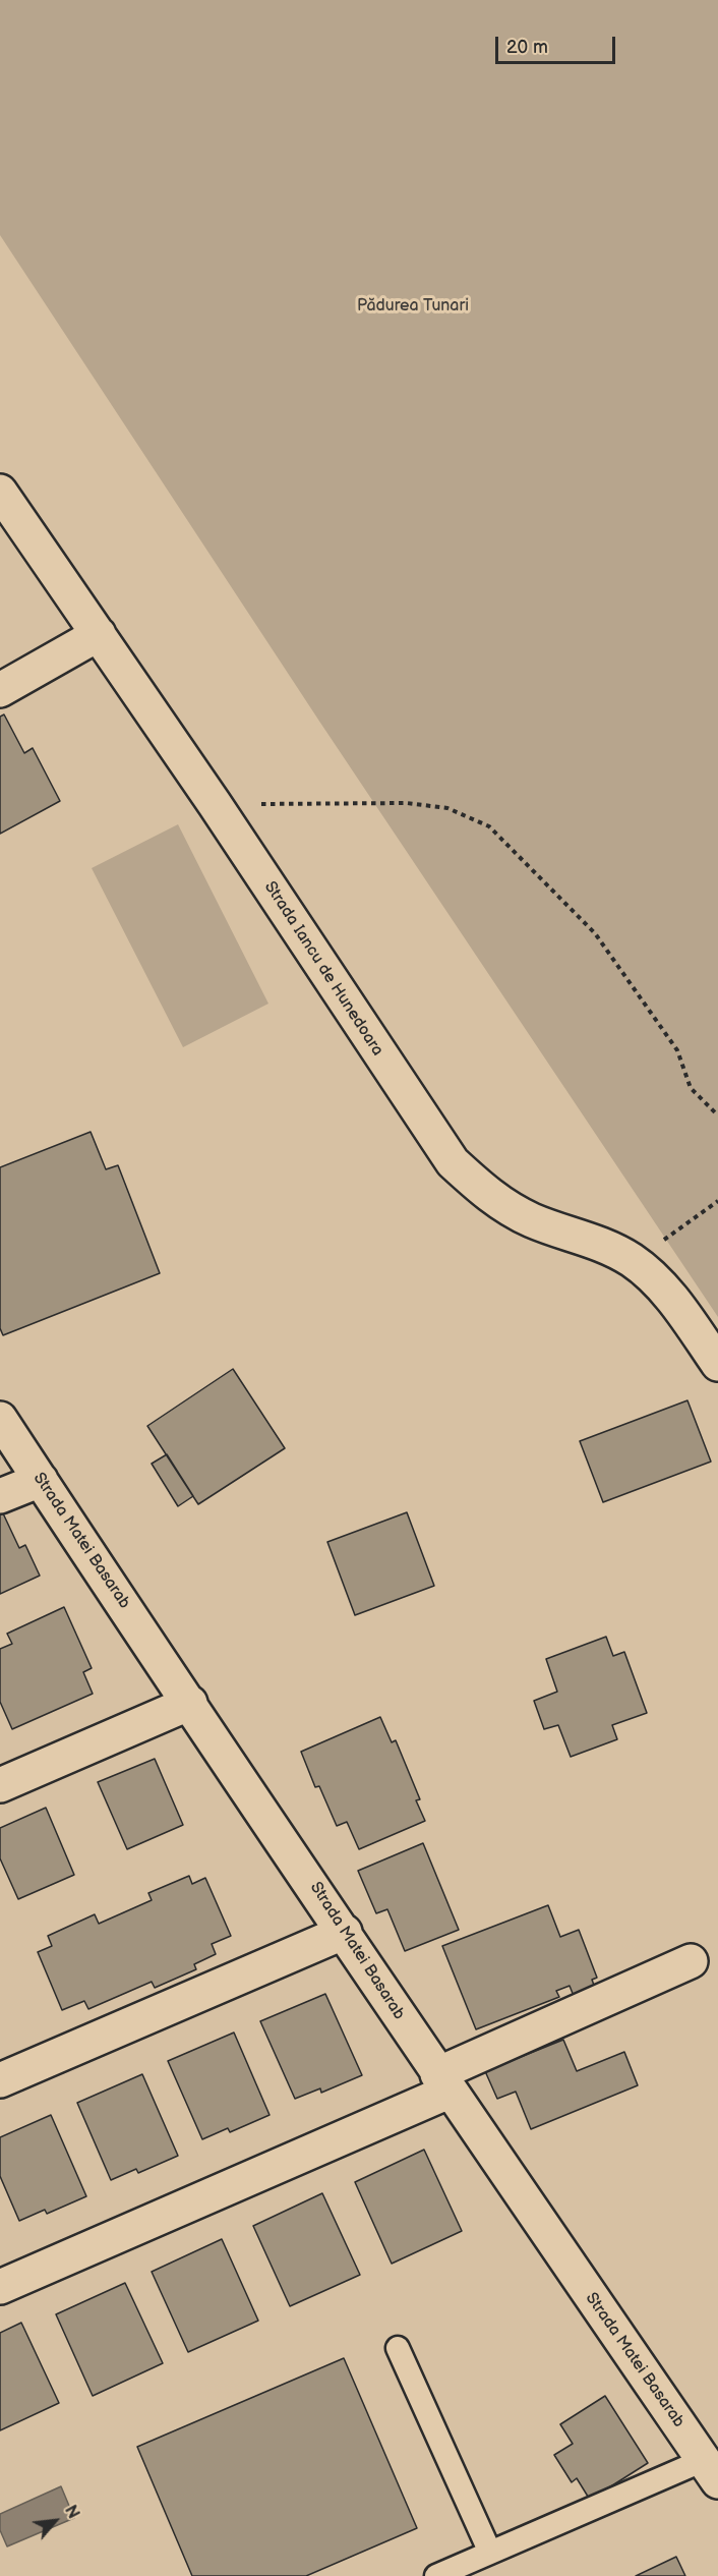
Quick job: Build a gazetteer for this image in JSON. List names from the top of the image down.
{
  "streets": {
    "street": ["Strada Iancu de Hunedoara", "Strada Matei Basarab"]
  },
  "parks": ["Pădurea Tunari"],
  "scale_bar": "20 m",
  "north": "top right"
}
